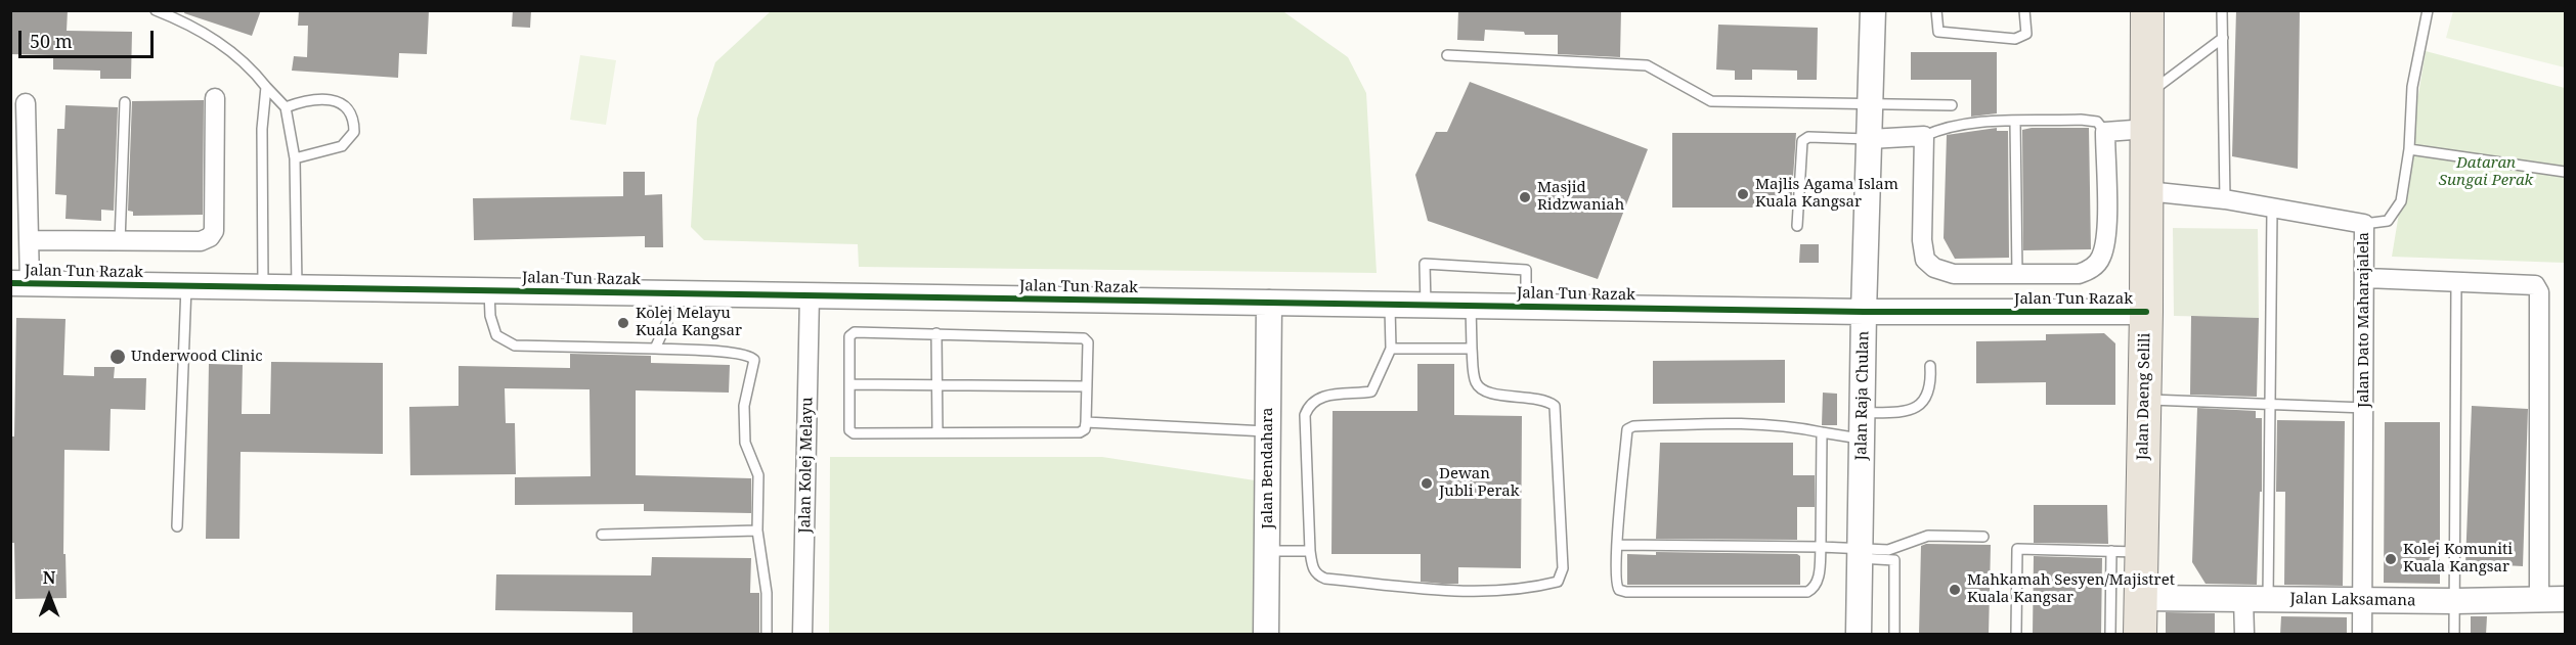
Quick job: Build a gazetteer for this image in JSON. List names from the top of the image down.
{
  "streets": {
    "highway": ["Jalan Daeng Selili"],
    "street": [
      "Jalan Tun Razak",
      "Jalan Dato Maharajalela",
      "Jalan Raja Chulan",
      "Jalan Kolej Melayu",
      "Jalan Bendahara",
      "Jalan Laksamana"
    ]
  },
  "crossings": [
    ["Jalan Tun Razak", "Jalan Raja Chulan"],
    ["Jalan Tun Razak", "Jalan Daeng Selili"],
    ["Jalan Tun Razak", "Jalan Kolej Melayu"],
    ["Jalan Tun Razak", "Jalan Bendahara"],
    ["Jalan Dato Maharajalela", "Jalan Daeng Selili"],
    ["Jalan Dato Maharajalela", "Jalan Laksamana"],
    ["Jalan Daeng Selili", "Jalan Laksamana"]
  ],
  "parks": ["Dataran Sungai Perak"],
  "places": [
    "Majlis Agama Islam Kuala Kangsar",
    "Masjid Ridzwaniah",
    "Kolej Melayu Kuala Kangsar",
    "Underwood Clinic",
    "Dewan Jubli Perak",
    "Kolej Komuniti Kuala Kangsar",
    "Mahkamah Sesyen/Majistret Kuala Kangsar"
  ],
  "scale_bar": "50 m",
  "north": "top"
}
